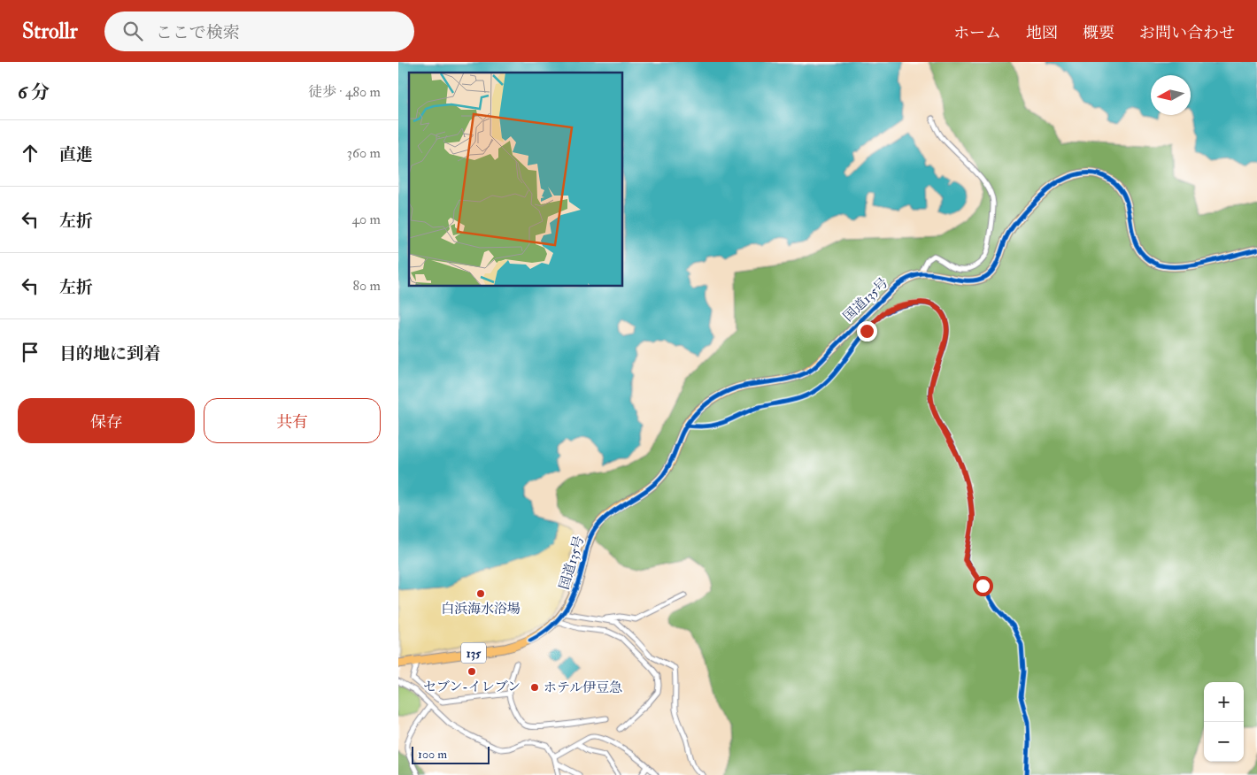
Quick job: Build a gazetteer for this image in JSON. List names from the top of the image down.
{
  "streets": {
    "highway": ["国道135号", "135"]
  },
  "places": ["白浜海水浴場", "セブン-イレブン", "ホテル伊豆急"],
  "scale_bar": "100 m",
  "north": "left",
  "page": {
    "header": "Strollr",
    "search": "ここで検索",
    "nav": [
      "ホーム",
      "地図",
      "概要",
      "お問い合わせ"
    ],
    "heading": ["6 分", "徒歩 · 480 m"],
    "list": [
      ["直進", "360 m"],
      ["左折", "40 m"],
      ["左折", "80 m"],
      "目的地に到着"
    ],
    "buttons": ["保存", "共有"],
    "map_buttons": ["+", "−"],
    "scale": "100 m"
  }
}
